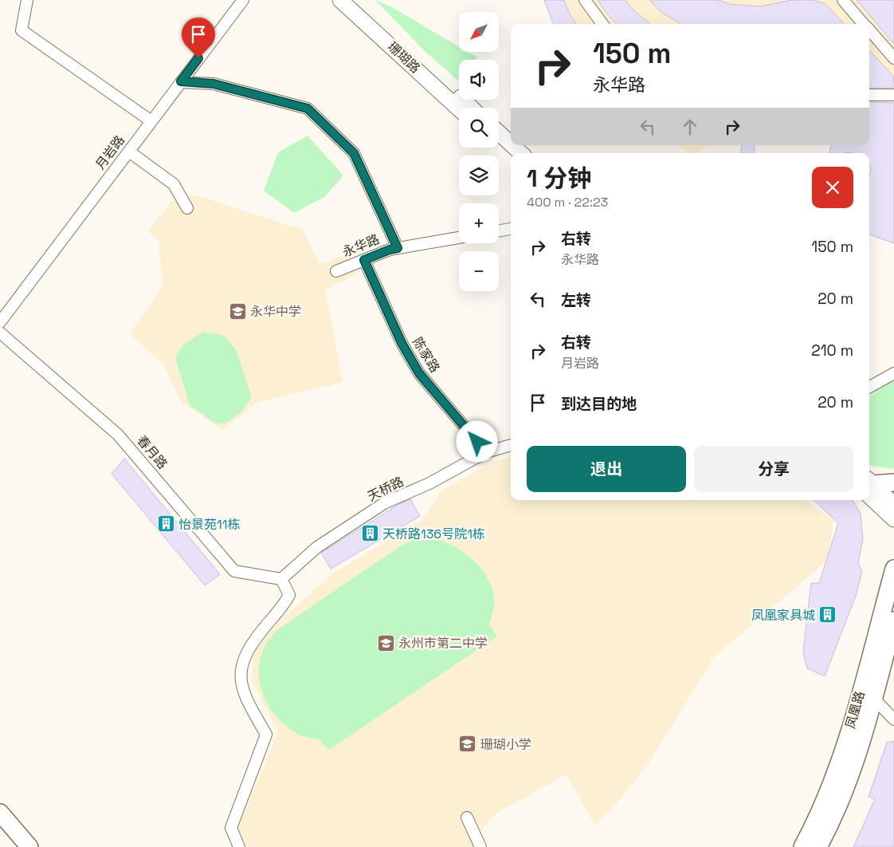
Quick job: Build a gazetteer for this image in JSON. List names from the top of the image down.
{
  "streets": {
    "main road": ["珊瑚路", "凤凰路"],
    "street": [
      "月岩路",
      "永华路",
      "陈家路",
      "春月路",
      "天桥路"
    ]
  },
  "crossings": [
    ["永华路", "陈家路"],
    ["陈家路", "天桥路"],
    ["春月路", "天桥路"]
  ],
  "places": {
    "school or university": ["永华中学", "永州市第二中学", "珊瑚小学"],
    "building": ["怡景苑11栋", "天桥路136号院1栋", "凤凰家具城"]
  },
  "north": "bottom left",
  "page": {
    "map_buttons": ["+", "−"],
    "turn": ["150 m", "永华路"],
    "heading": ["1 分钟", "400 m · 22:23"],
    "list": [
      {
        "name": "右转",
        "note": "永华路",
        "value": "150 m"
      },
      {
        "name": "左转",
        "value": "20 m"
      },
      {
        "name": "右转",
        "note": "月岩路",
        "value": "210 m"
      },
      {
        "name": "到达目的地",
        "value": "20 m"
      }
    ],
    "buttons": ["退出", "分享"]
  }
}
